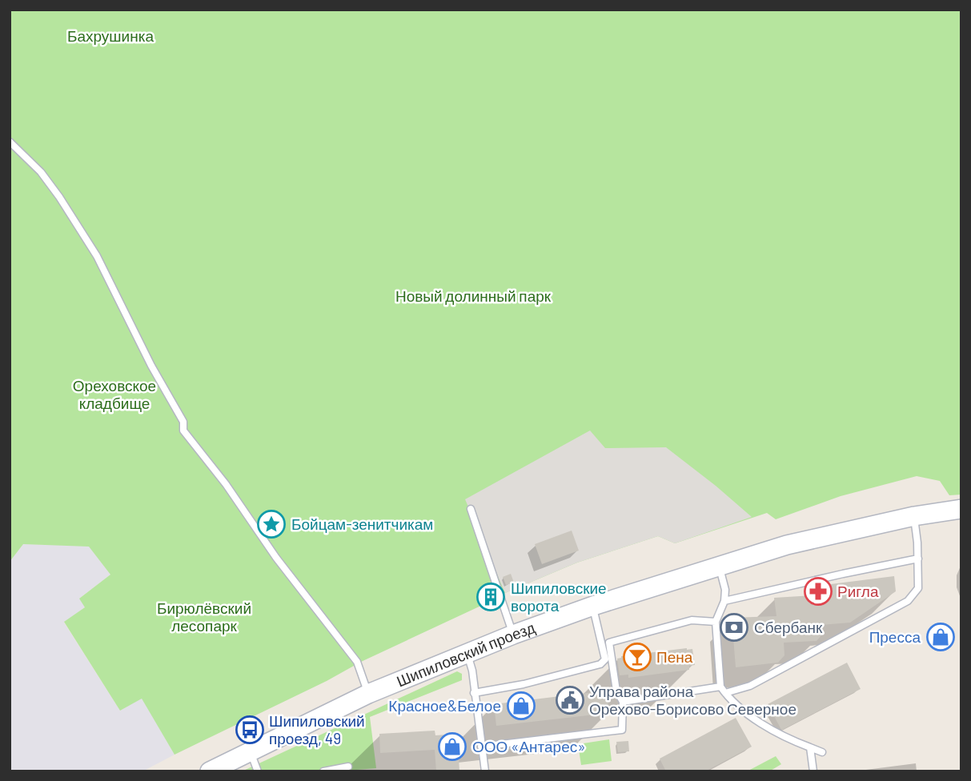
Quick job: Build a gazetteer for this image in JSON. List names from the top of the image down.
{
  "streets": {
    "main road": ["Шипиловский проезд"]
  },
  "parks": [
    "Бахрушинка",
    "Новый долинный парк",
    "Ореховское кладбище",
    "Бирюлёвский лесопарк"
  ],
  "places": {
    "place": ["Бойцам-зенитчикам"],
    "pharmacy": ["Ригла"],
    "building": ["Шипиловские ворота"],
    "bank": ["Сбербанк"],
    "shop": ["Пресса", "Красное&Белое", "ООО «Антарес»"],
    "bar": ["Пена"],
    "public building": ["Управа района Орехово-Борисово Северное"],
    "bus stop": ["Шипиловский проезд, 49"]
  }
}
